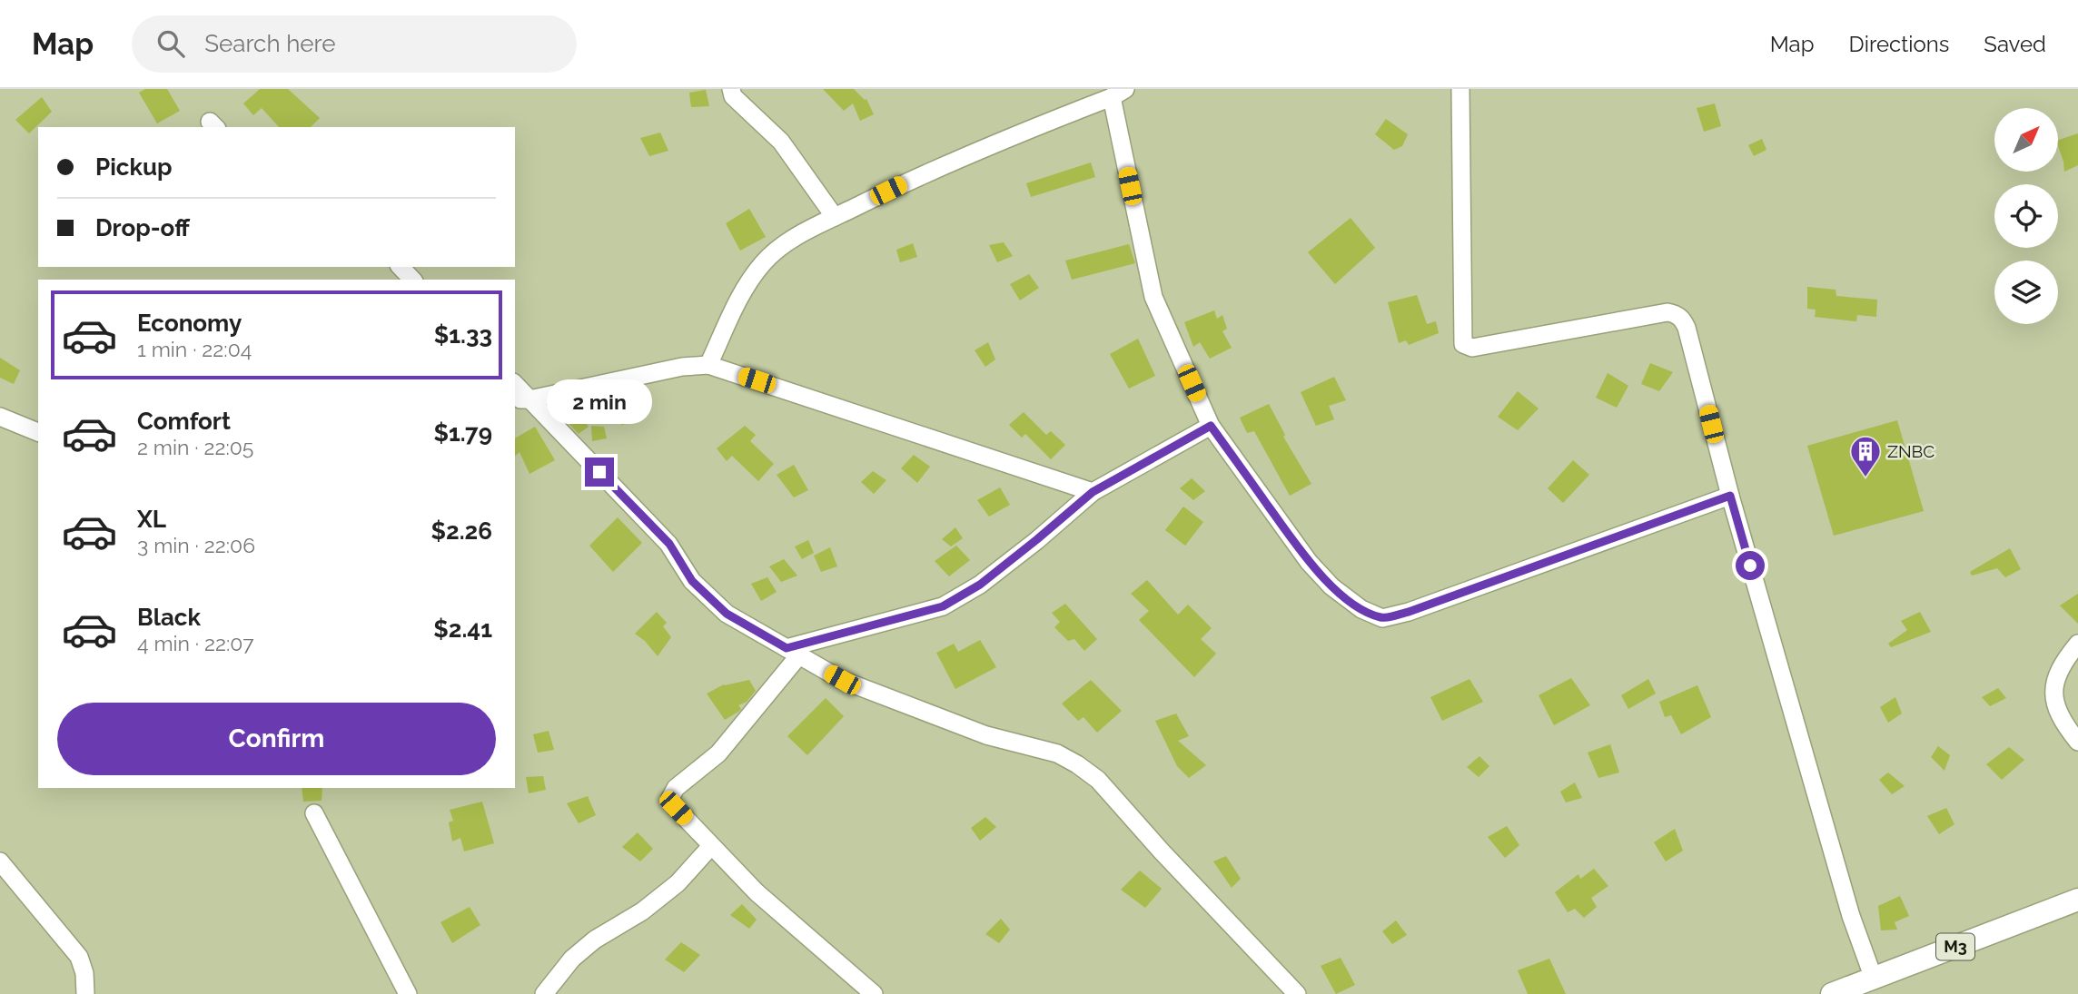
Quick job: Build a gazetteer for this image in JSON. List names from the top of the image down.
{
  "streets": {
    "main road": ["M3"]
  },
  "places": {
    "building": ["ZNBC"]
  },
  "north": "top right",
  "page": {
    "header": "Map",
    "search": "Search here",
    "nav": ["Map", "Directions", "Saved"],
    "banner": ["Pickup", "Drop-off"],
    "list": [
      {
        "name": "Economy",
        "note": "1 min · 22:04",
        "value": "$1.33"
      },
      {
        "name": "Comfort",
        "note": "2 min · 22:05",
        "value": "$1.79"
      },
      {
        "name": "XL",
        "note": "3 min · 22:06",
        "value": "$2.26"
      },
      {
        "name": "Black",
        "note": "4 min · 22:07",
        "value": "$2.41"
      }
    ],
    "bubble": "2 min",
    "buttons": "Confirm"
  }
}
